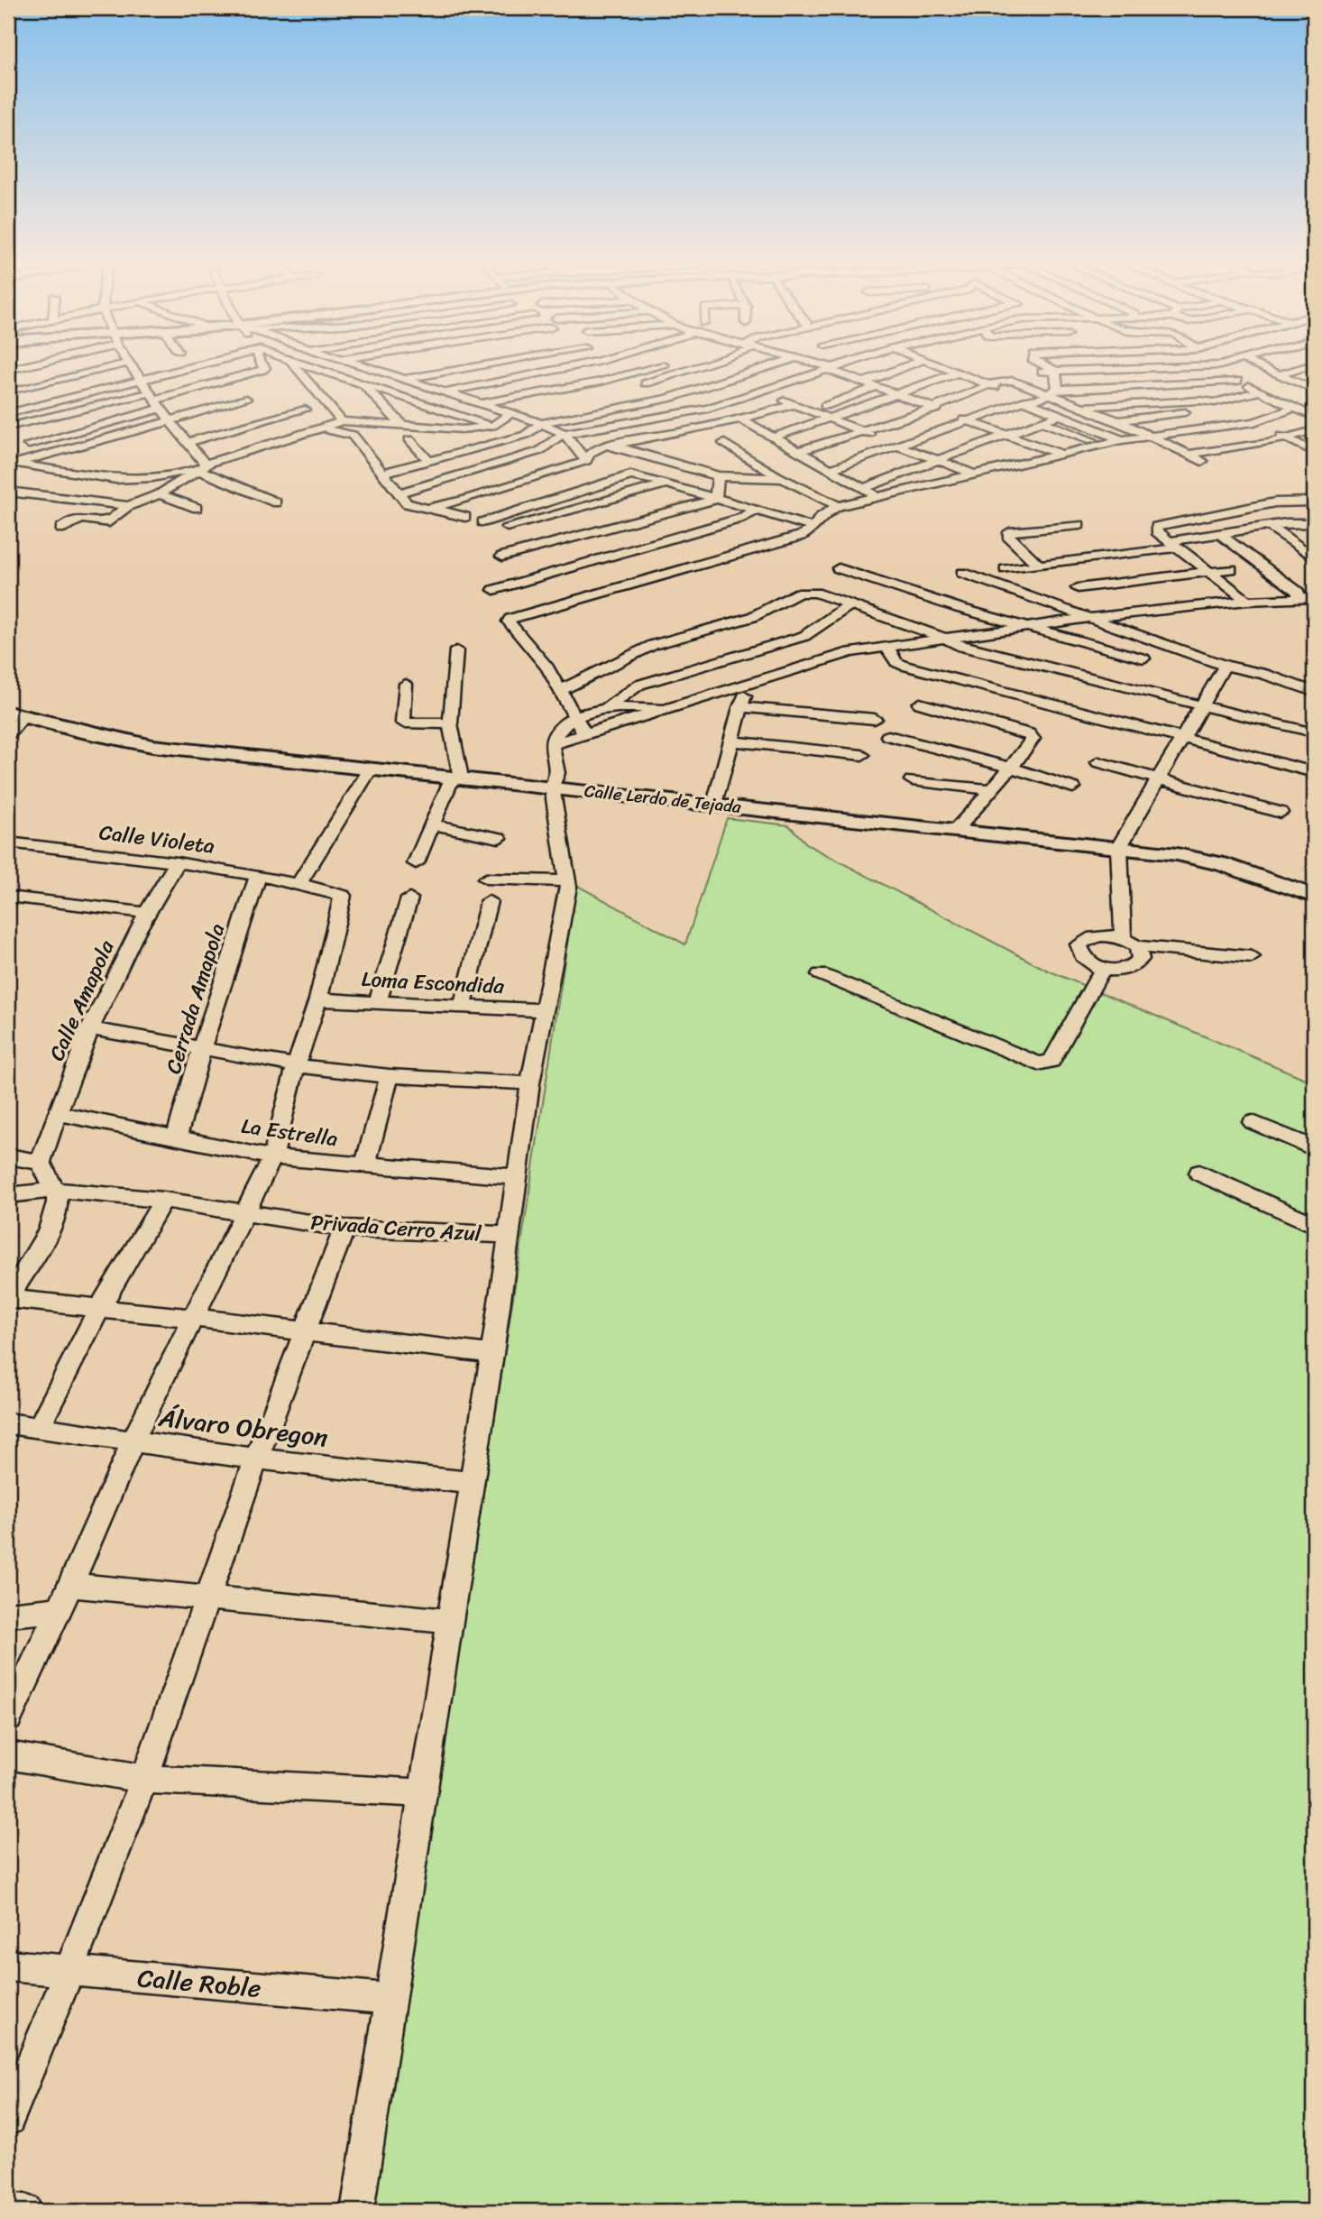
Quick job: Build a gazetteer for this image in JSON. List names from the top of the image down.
{
  "streets": {
    "main road": ["Calle Lerdo de Tejada"],
    "street": [
      "Calle Violeta",
      "Loma Escondida",
      "Cerrada Amapola",
      "Calle Amapola",
      "La Estrella",
      "Privada Cerro Azul",
      "Álvaro Obregon",
      "Calle Roble"
    ]
  },
  "crossings": [
    ["Calle Violeta", "Loma Escondida"],
    ["Calle Violeta", "Cerrada Amapola"],
    ["Calle Violeta", "Calle Amapola"],
    ["Cerrada Amapola", "La Estrella"],
    ["Calle Amapola", "La Estrella"]
  ]
}
